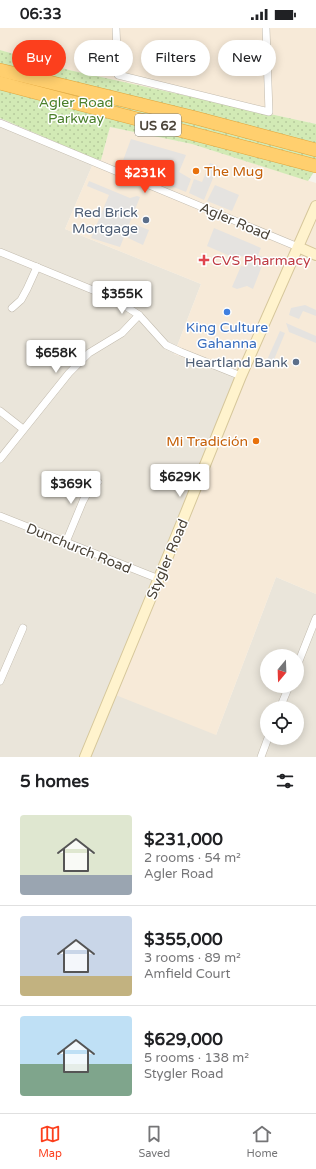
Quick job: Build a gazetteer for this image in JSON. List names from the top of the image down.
{
  "streets": {
    "highway": ["US 62"],
    "main road": ["Agler Road", "Stygler Road"],
    "street": ["Dunchurch Road"]
  },
  "crossings": [
    ["Agler Road", "Stygler Road"],
    ["Dunchurch Road", "Stygler Road"]
  ],
  "parks": ["Agler Road Parkway"],
  "places": {
    "other": [
      "The Mug",
      "Red Brick Mortgage",
      "King Culture Gahanna",
      "Heartland Bank",
      "Mi Tradición"
    ],
    "health": ["CVS Pharmacy"]
  },
  "north": "bottom",
  "page": {
    "status": "06:33",
    "chip": [
      "Buy",
      "Rent",
      "Filters",
      "New"
    ],
    "price": [
      "$231K",
      "$355K",
      "$658K",
      "$629K",
      "$369K"
    ],
    "heading": "5 homes",
    "list": [
      {
        "name": "$231,000",
        "note": "2 rooms · 54 m² · Agler Road"
      },
      {
        "name": "$355,000",
        "note": "3 rooms · 89 m² · Amfield Court"
      },
      {
        "name": "$629,000",
        "note": "5 rooms · 138 m² · Stygler Road"
      }
    ],
    "tabs": ["Map", "Saved", "Home"]
  }
}
